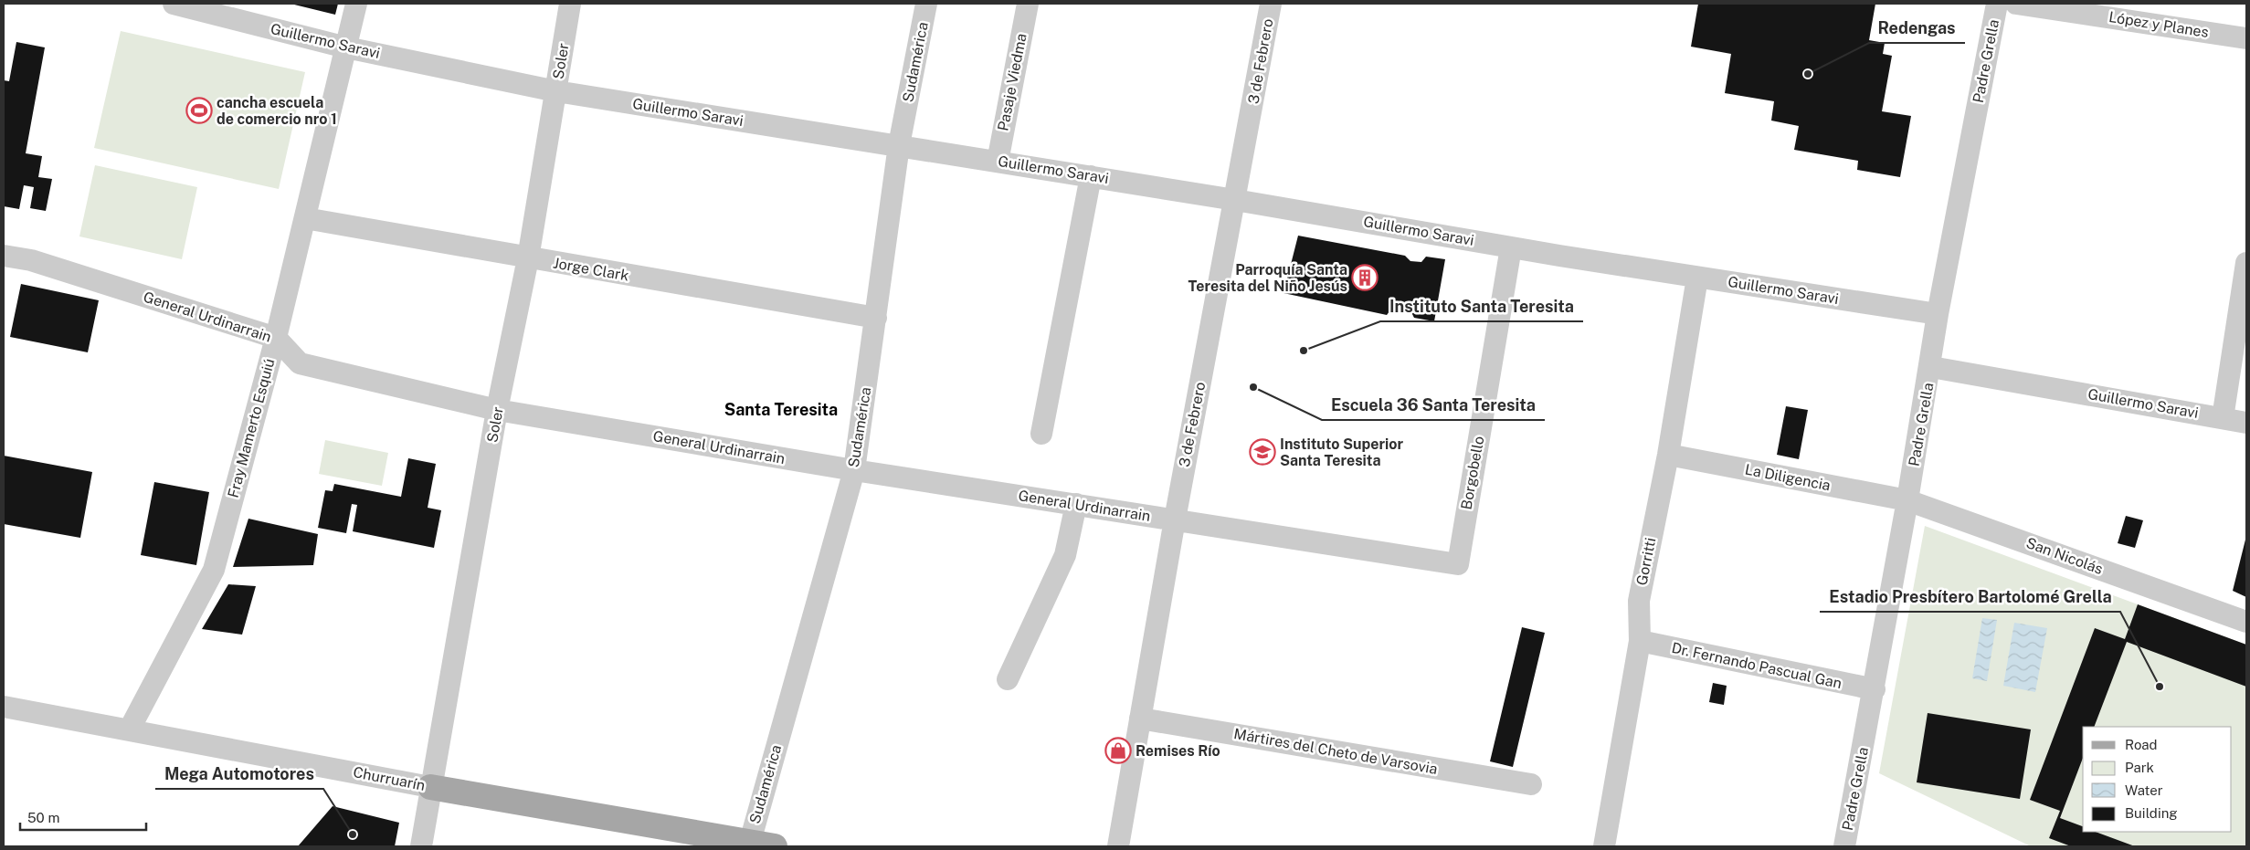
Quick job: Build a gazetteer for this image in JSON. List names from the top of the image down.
{
  "streets": {
    "main road": ["Churruarín"],
    "street": [
      "López y Planes",
      "Guillermo Saravi",
      "Soler",
      "3 de Febrero",
      "Padre Grella",
      "Sudamérica",
      "Pasaje Viedma",
      "Jorge Clark",
      "General Urdinarrain",
      "Fray Mamerto Esquiú",
      "Borgobello",
      "La Diligencia",
      "San Nicolás",
      "Gorritti",
      "Dr. Fernando Pascual Gan",
      "Mártires del Cheto de Varsovia"
    ]
  },
  "crossings": [
    ["Guillermo Saravi", "Soler"],
    ["Guillermo Saravi", "3 de Febrero"],
    ["Guillermo Saravi", "Padre Grella"],
    ["Guillermo Saravi", "Sudamérica"],
    ["Guillermo Saravi", "Pasaje Viedma"],
    ["Guillermo Saravi", "Fray Mamerto Esquiú"],
    ["Guillermo Saravi", "Borgobello"],
    ["Guillermo Saravi", "Gorritti"],
    ["Soler", "Jorge Clark"],
    ["Soler", "General Urdinarrain"],
    ["Soler", "Churruarín"],
    ["3 de Febrero", "General Urdinarrain"],
    ["3 de Febrero", "Mártires del Cheto de Varsovia"],
    ["Padre Grella", "La Diligencia"],
    ["Padre Grella", "San Nicolás"],
    ["Padre Grella", "Dr. Fernando Pascual Gan"],
    ["Sudamérica", "Jorge Clark"],
    ["Sudamérica", "General Urdinarrain"],
    ["Sudamérica", "Churruarín"],
    ["Jorge Clark", "Fray Mamerto Esquiú"],
    ["General Urdinarrain", "Fray Mamerto Esquiú"],
    ["General Urdinarrain", "Borgobello"],
    ["Fray Mamerto Esquiú", "Churruarín"],
    ["La Diligencia", "San Nicolás"],
    ["La Diligencia", "Gorritti"],
    ["Gorritti", "Dr. Fernando Pascual Gan"]
  ],
  "districts": ["Santa Teresita"],
  "places": {
    "other": [
      "Redengas",
      "Instituto Santa Teresita",
      "Escuela 36 Santa Teresita",
      "Estadio Presbítero Bartolomé Grella",
      "Mega Automotores"
    ],
    "sports": ["cancha escuela de comercio nro 1"],
    "building": ["Parroquía Santa Teresita del Niño Jesús"],
    "school or university": ["Instituto Superior Santa Teresita"],
    "shop": ["Remises Río"]
  },
  "legend": [
    "Road",
    "Park",
    "Water",
    "Building"
  ],
  "scale_bar": "50 m"
}
